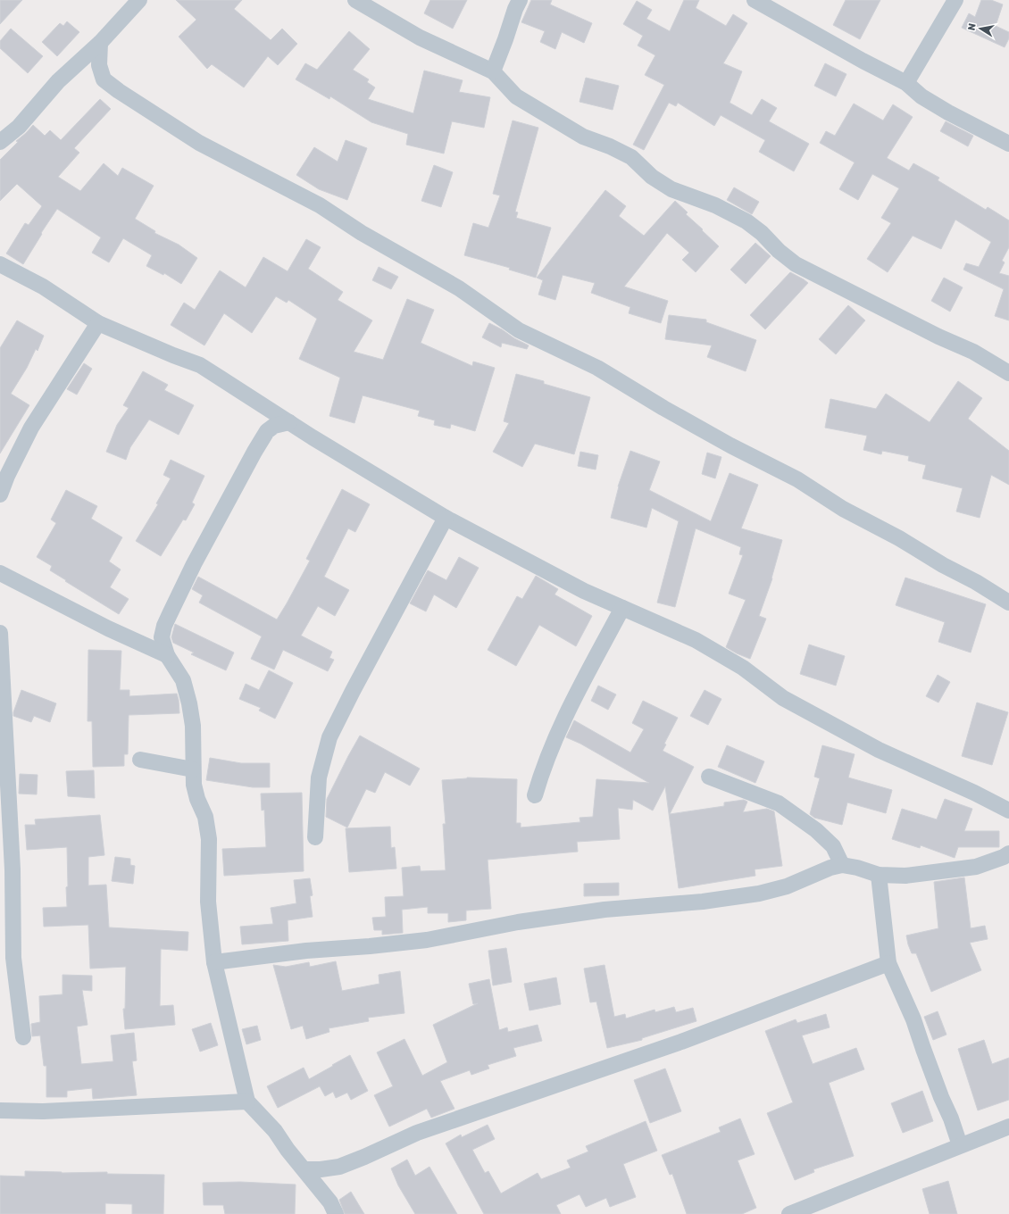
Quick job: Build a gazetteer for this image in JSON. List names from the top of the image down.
{
  "north": "left"
}
